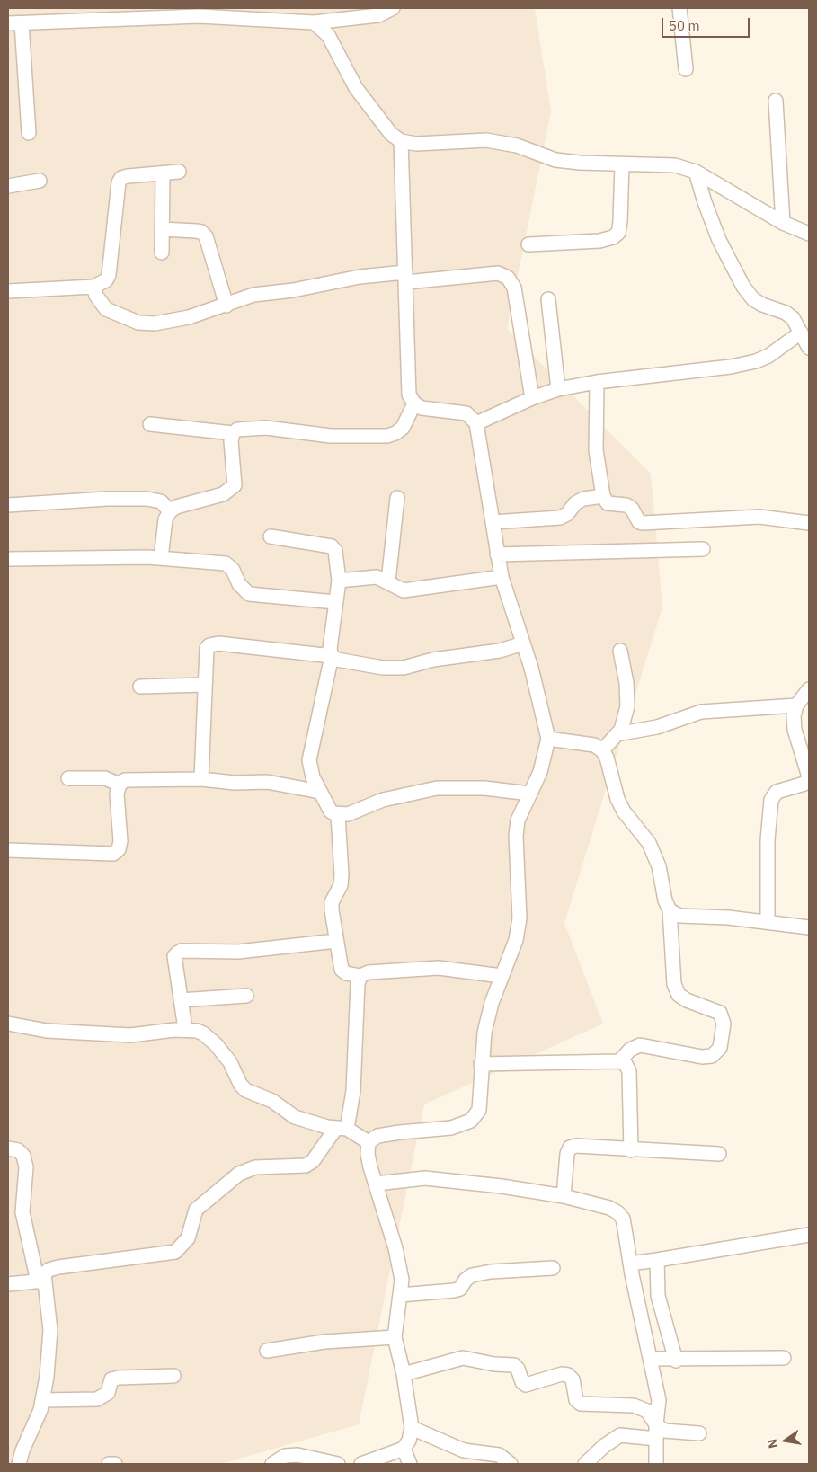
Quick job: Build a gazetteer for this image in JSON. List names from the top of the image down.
{
  "scale_bar": "50 m",
  "north": "left"
}
